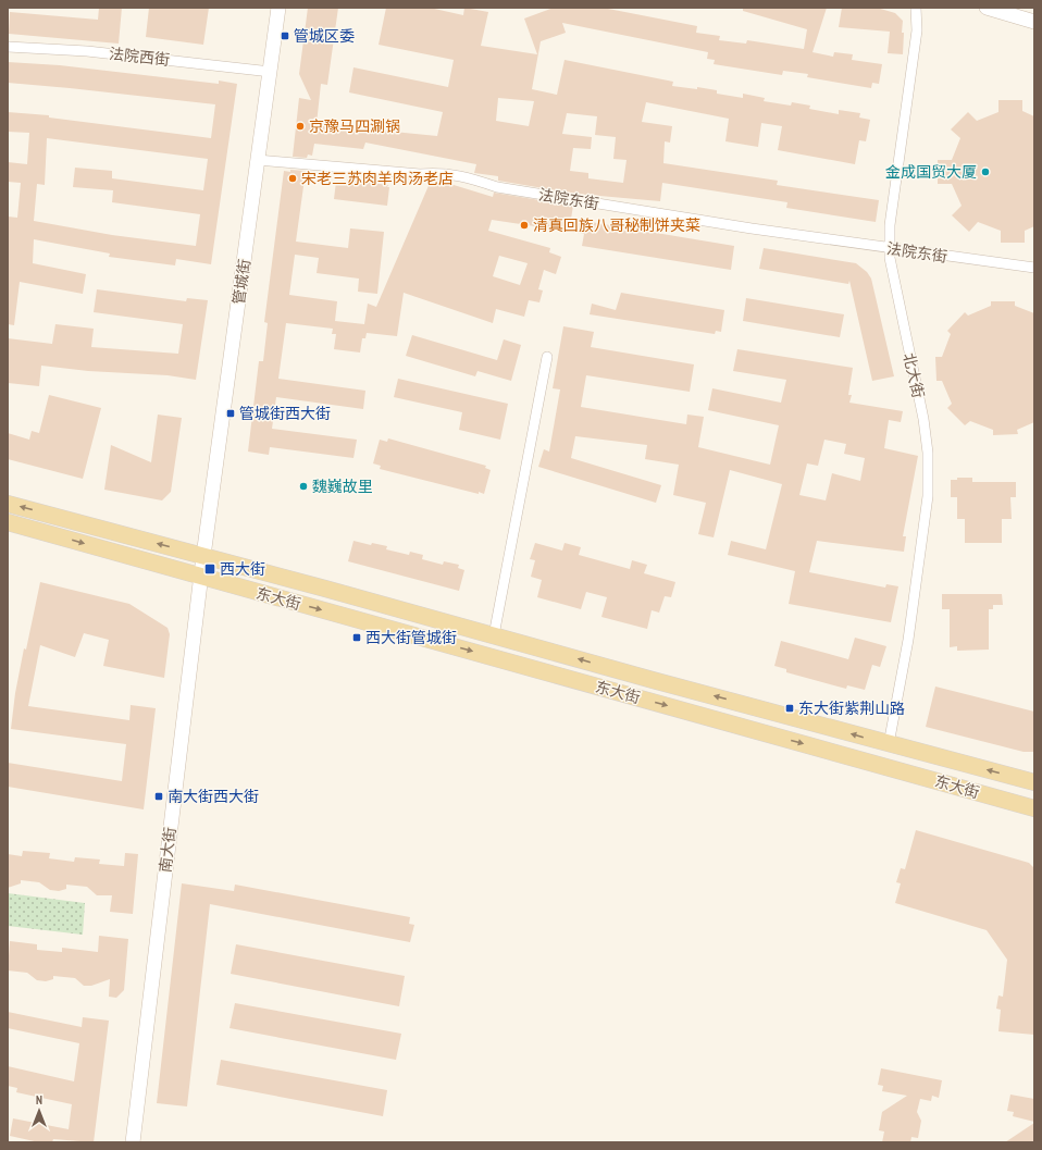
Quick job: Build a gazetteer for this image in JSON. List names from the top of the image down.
{
  "streets": {
    "main road": ["东大街"],
    "street": [
      "法院西街",
      "法院东街",
      "管城街",
      "北大街",
      "南大街"
    ]
  },
  "crossings": [
    ["法院西街", "管城街"],
    ["法院东街", "管城街"],
    ["法院东街", "北大街"],
    ["管城街", "东大街"],
    ["管城街", "南大街"],
    ["北大街", "东大街"],
    ["东大街", "南大街"]
  ],
  "places": {
    "transit": [
      "管城区委",
      "管城街西大街",
      "西大街",
      "西大街管城街",
      "东大街紫荆山路",
      "南大街西大街"
    ],
    "other": [
      "京豫马四涮锅",
      "金成国贸大厦",
      "宋老三苏肉羊肉汤老店",
      "清真回族八哥秘制饼夹菜",
      "魏巍故里"
    ]
  },
  "north": "top"
}
